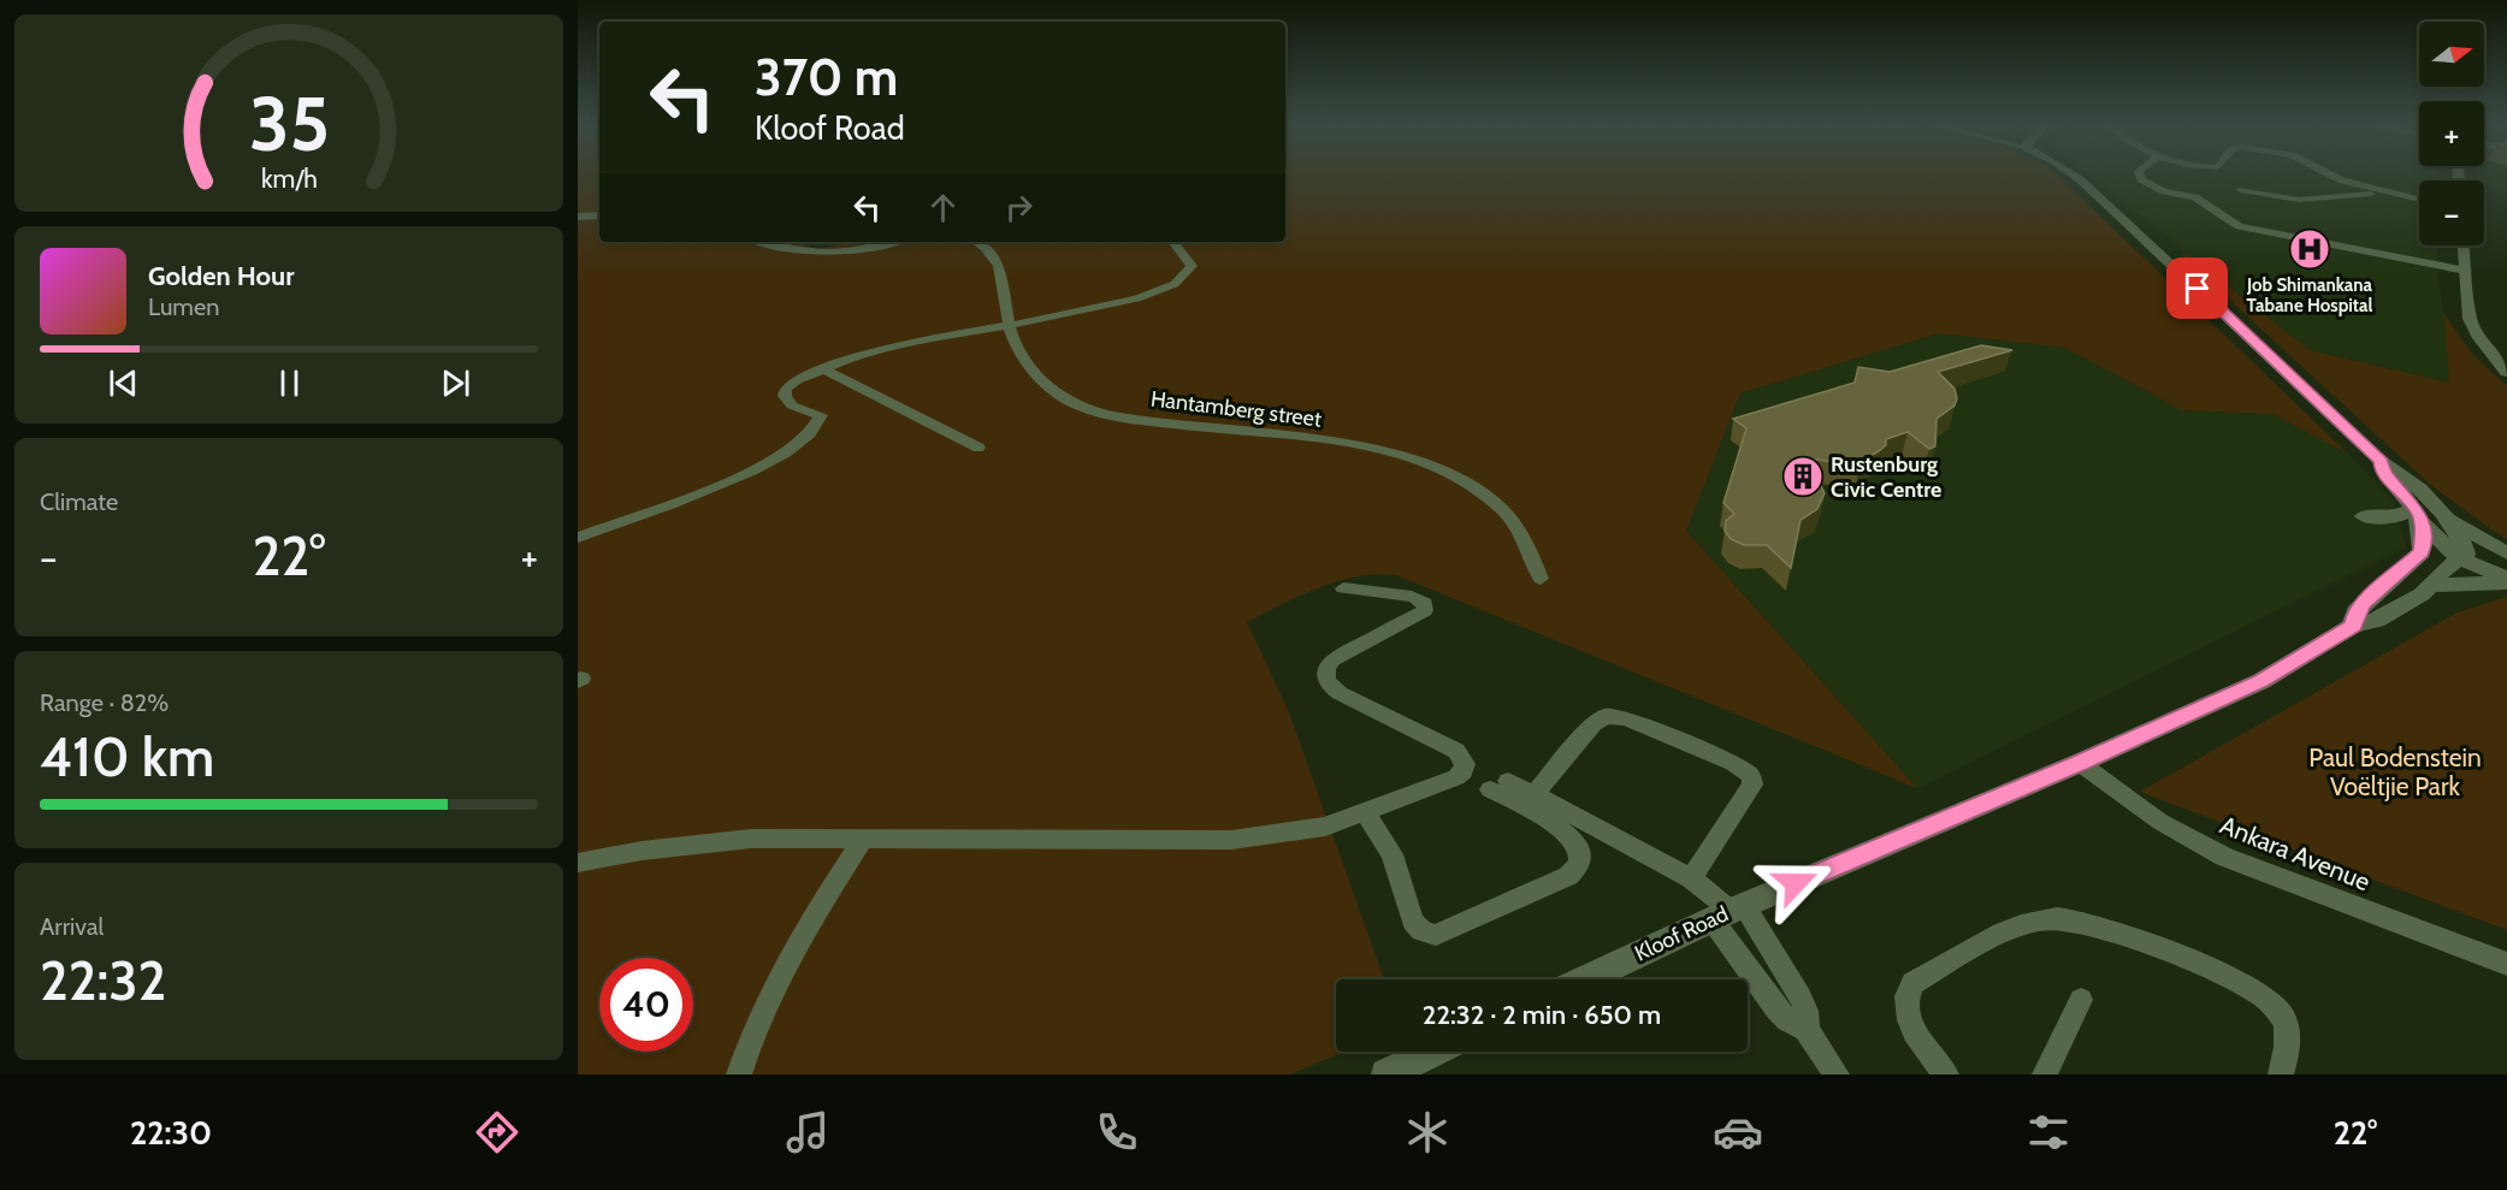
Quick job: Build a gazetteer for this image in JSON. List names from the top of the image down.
{
  "streets": {
    "street": ["Hantamberg street", "Ankara Avenue", "Kloof Road"]
  },
  "crossings": [
    ["Ankara Avenue", "Kloof Road"]
  ],
  "parks": ["Paul Bodenstein Voëltjie Park"],
  "places": {
    "hospital": ["Job Shimankana Tabane Hospital"],
    "building": ["Rustenburg Civic Centre"]
  },
  "north": "right",
  "page": {
    "map_buttons": ["+", "−"],
    "turn": ["370 m", "Kloof Road"],
    "song": ["Golden Hour", "Lumen"],
    "tile": [
      "Climate",
      ["Range · 82%", "410 km"],
      ["Arrival", "22:32"]
    ],
    "heat": ["−", "22°", "+"],
    "limit": "40",
    "trip": "22:32 · 2 min · 650 m",
    "tabs": ["22:30", "22°"],
    "gauge": ["35", "km/h"]
  }
}
